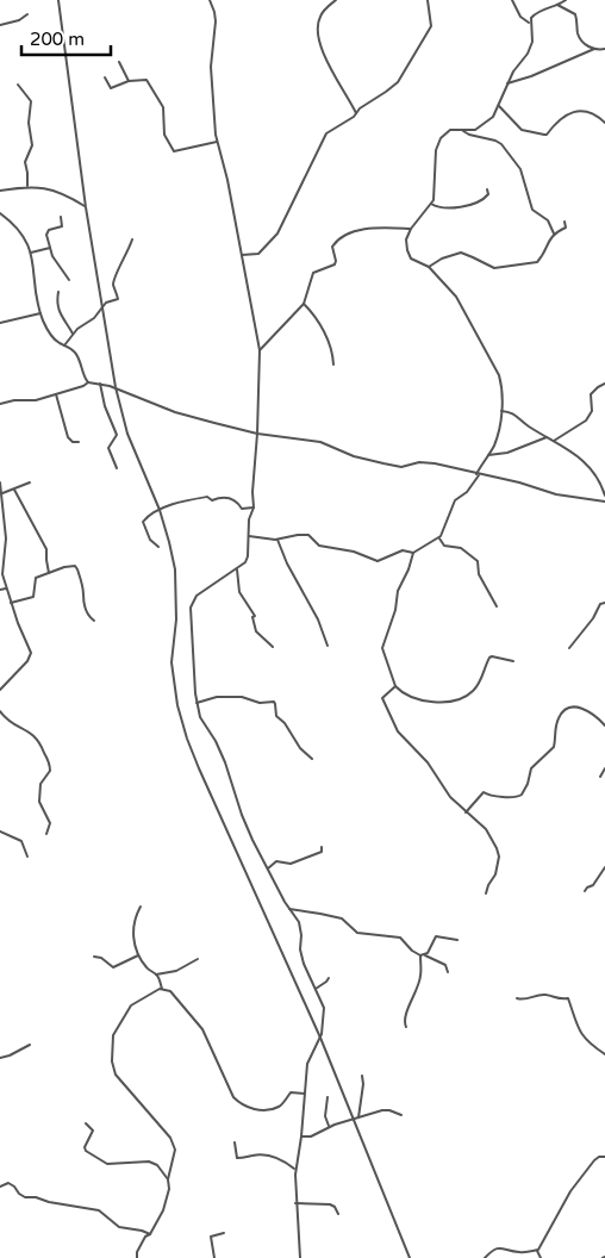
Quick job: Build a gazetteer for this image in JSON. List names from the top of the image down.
{
  "scale_bar": "200 m"
}
